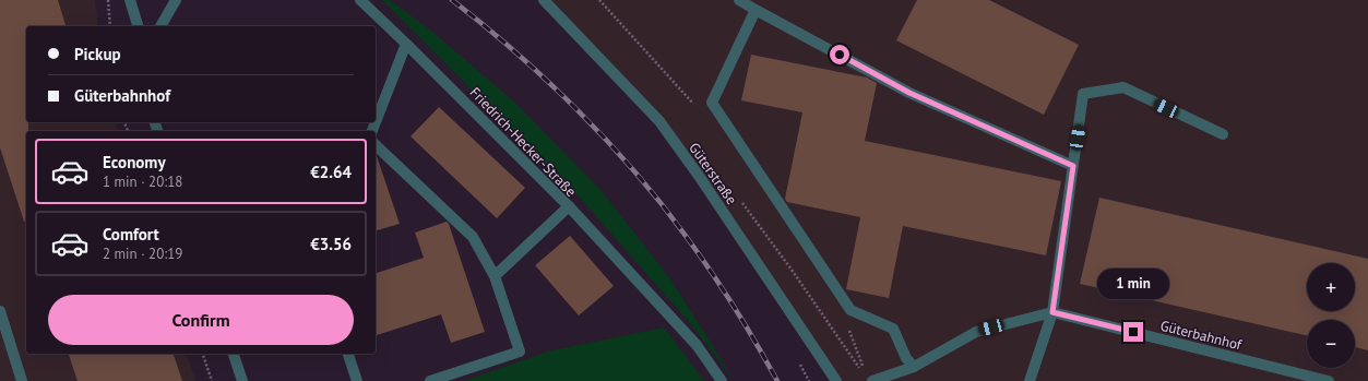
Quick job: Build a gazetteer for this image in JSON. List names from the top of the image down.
{
  "streets": {
    "street": ["Friedrich-Hecker-Straße", "Güterstraße", "Güterbahnhof"]
  },
  "page": {
    "banner": ["Pickup", "Güterbahnhof"],
    "list": [
      {
        "name": "Economy",
        "note": "1 min · 20:18",
        "value": "€2.64"
      },
      {
        "name": "Comfort",
        "note": "2 min · 20:19",
        "value": "€3.56"
      }
    ],
    "map_buttons": ["+", "−"],
    "bubble": "1 min",
    "buttons": "Confirm"
  }
}
